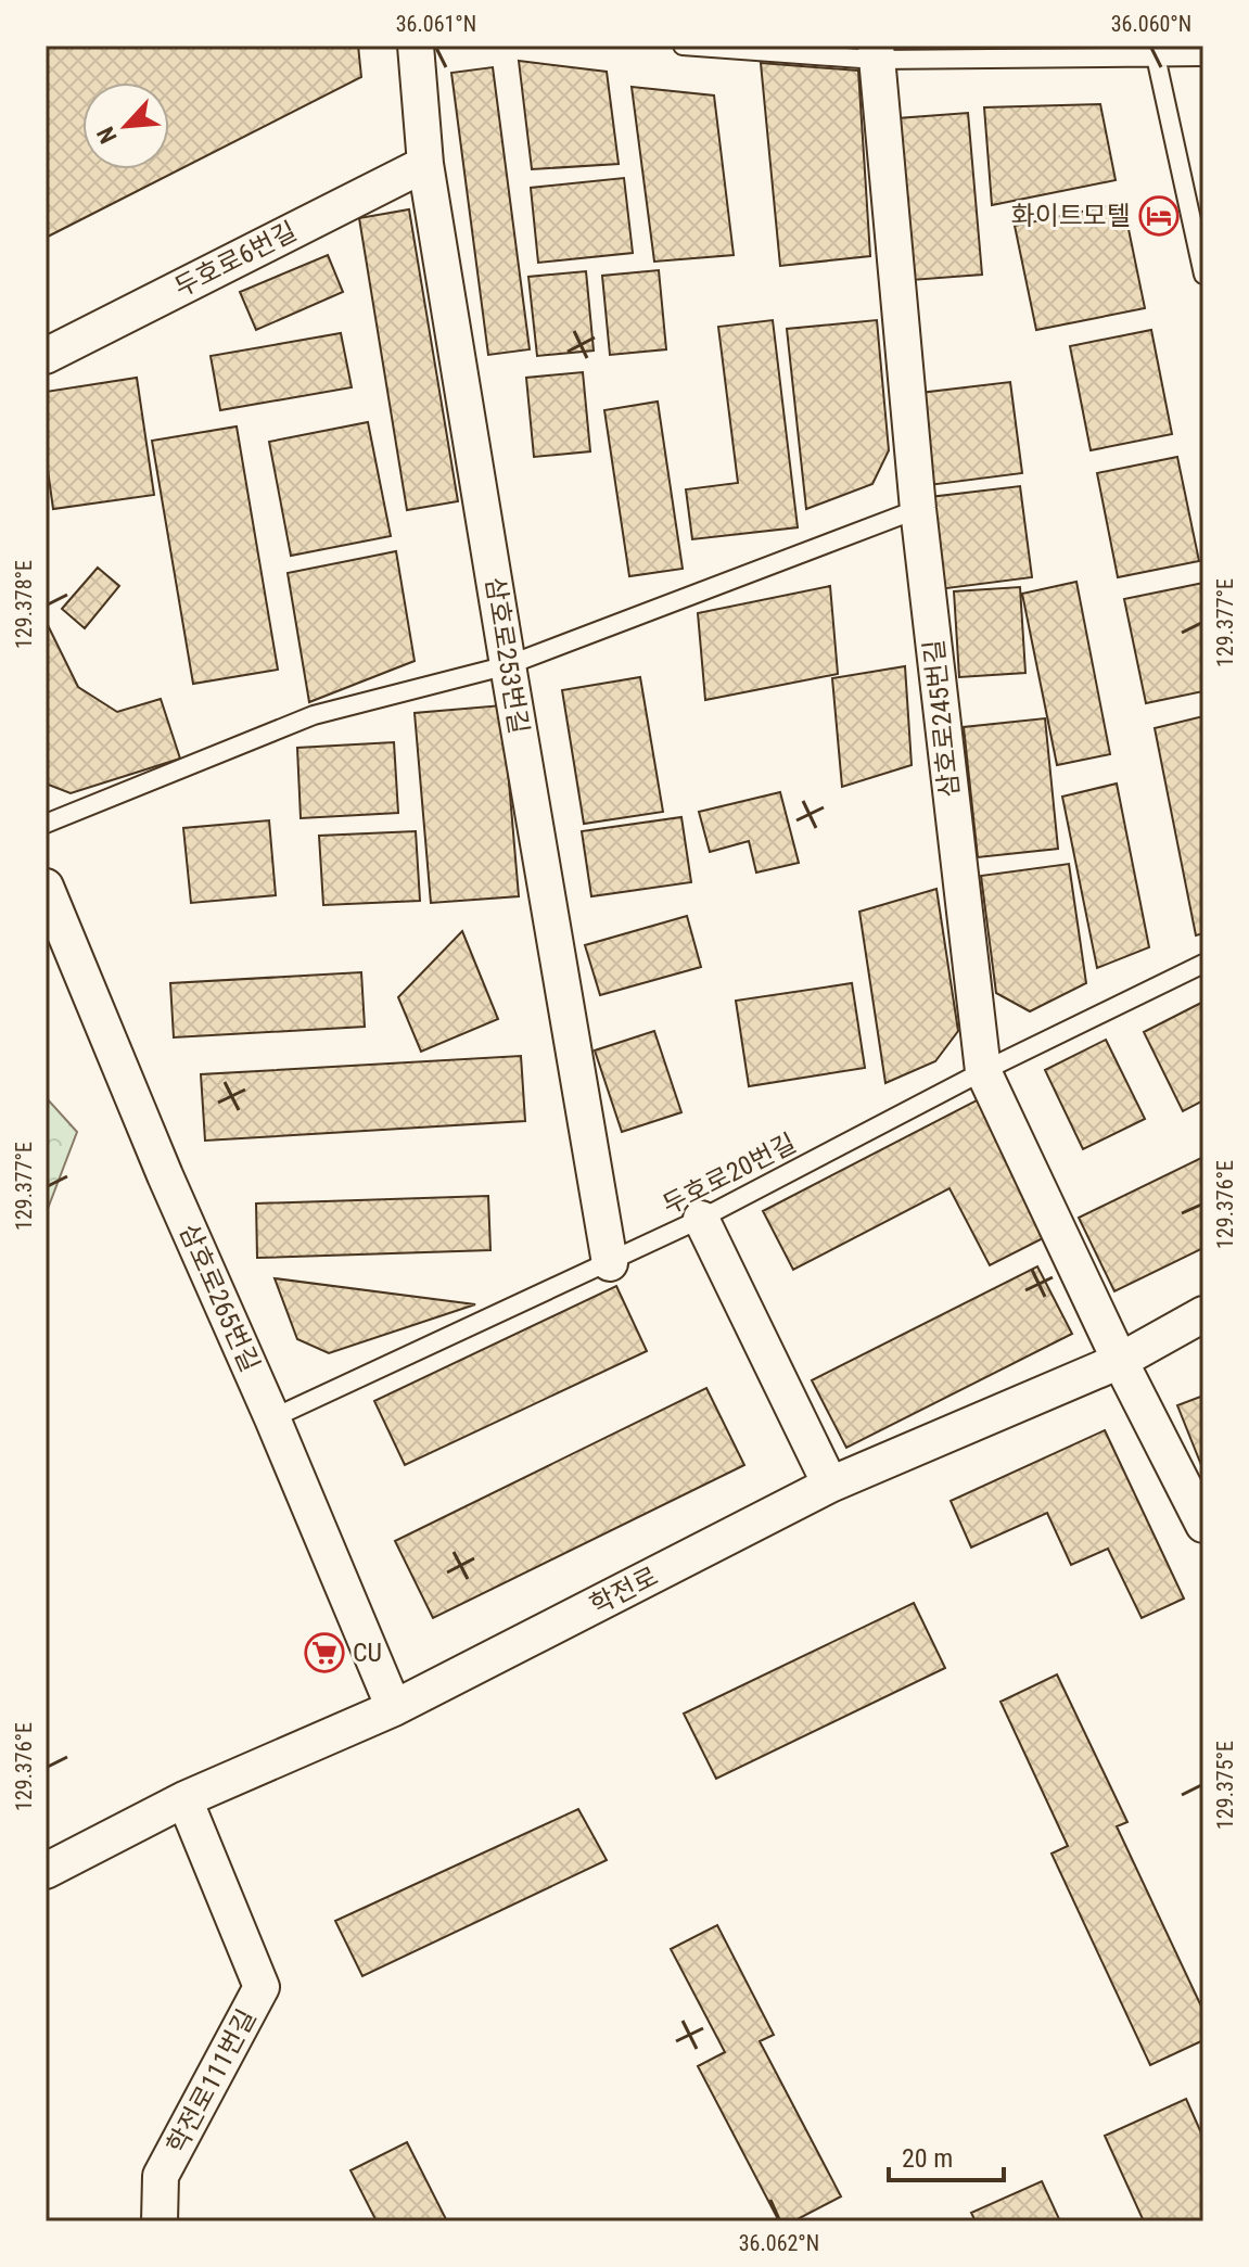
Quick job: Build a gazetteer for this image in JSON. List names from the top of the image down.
{
  "streets": {
    "street": [
      "두호로6번길",
      "삼호로253번길",
      "삼호로245번길",
      "삼호로265번길",
      "학전로",
      "학전로111번길"
    ],
    "lane": ["두호로20번길"]
  },
  "crossings": [
    ["두호로6번길", "삼호로253번길"],
    ["삼호로253번길", "두호로20번길"],
    ["삼호로245번길", "두호로20번길"],
    ["삼호로245번길", "학전로"],
    ["두호로20번길", "삼호로265번길"],
    ["삼호로265번길", "학전로"],
    ["학전로", "학전로111번길"]
  ],
  "places": {
    "hotel": ["화이트모텔"],
    "supermarket": ["CU"]
  },
  "scale_bar": "20 m",
  "north": "bottom left",
  "coordinates": [
    "36.061°N",
    "36.060°N",
    "129.378°E",
    "129.377°E",
    "129.376°E",
    "129.375°E",
    "36.062°N"
  ]
}
